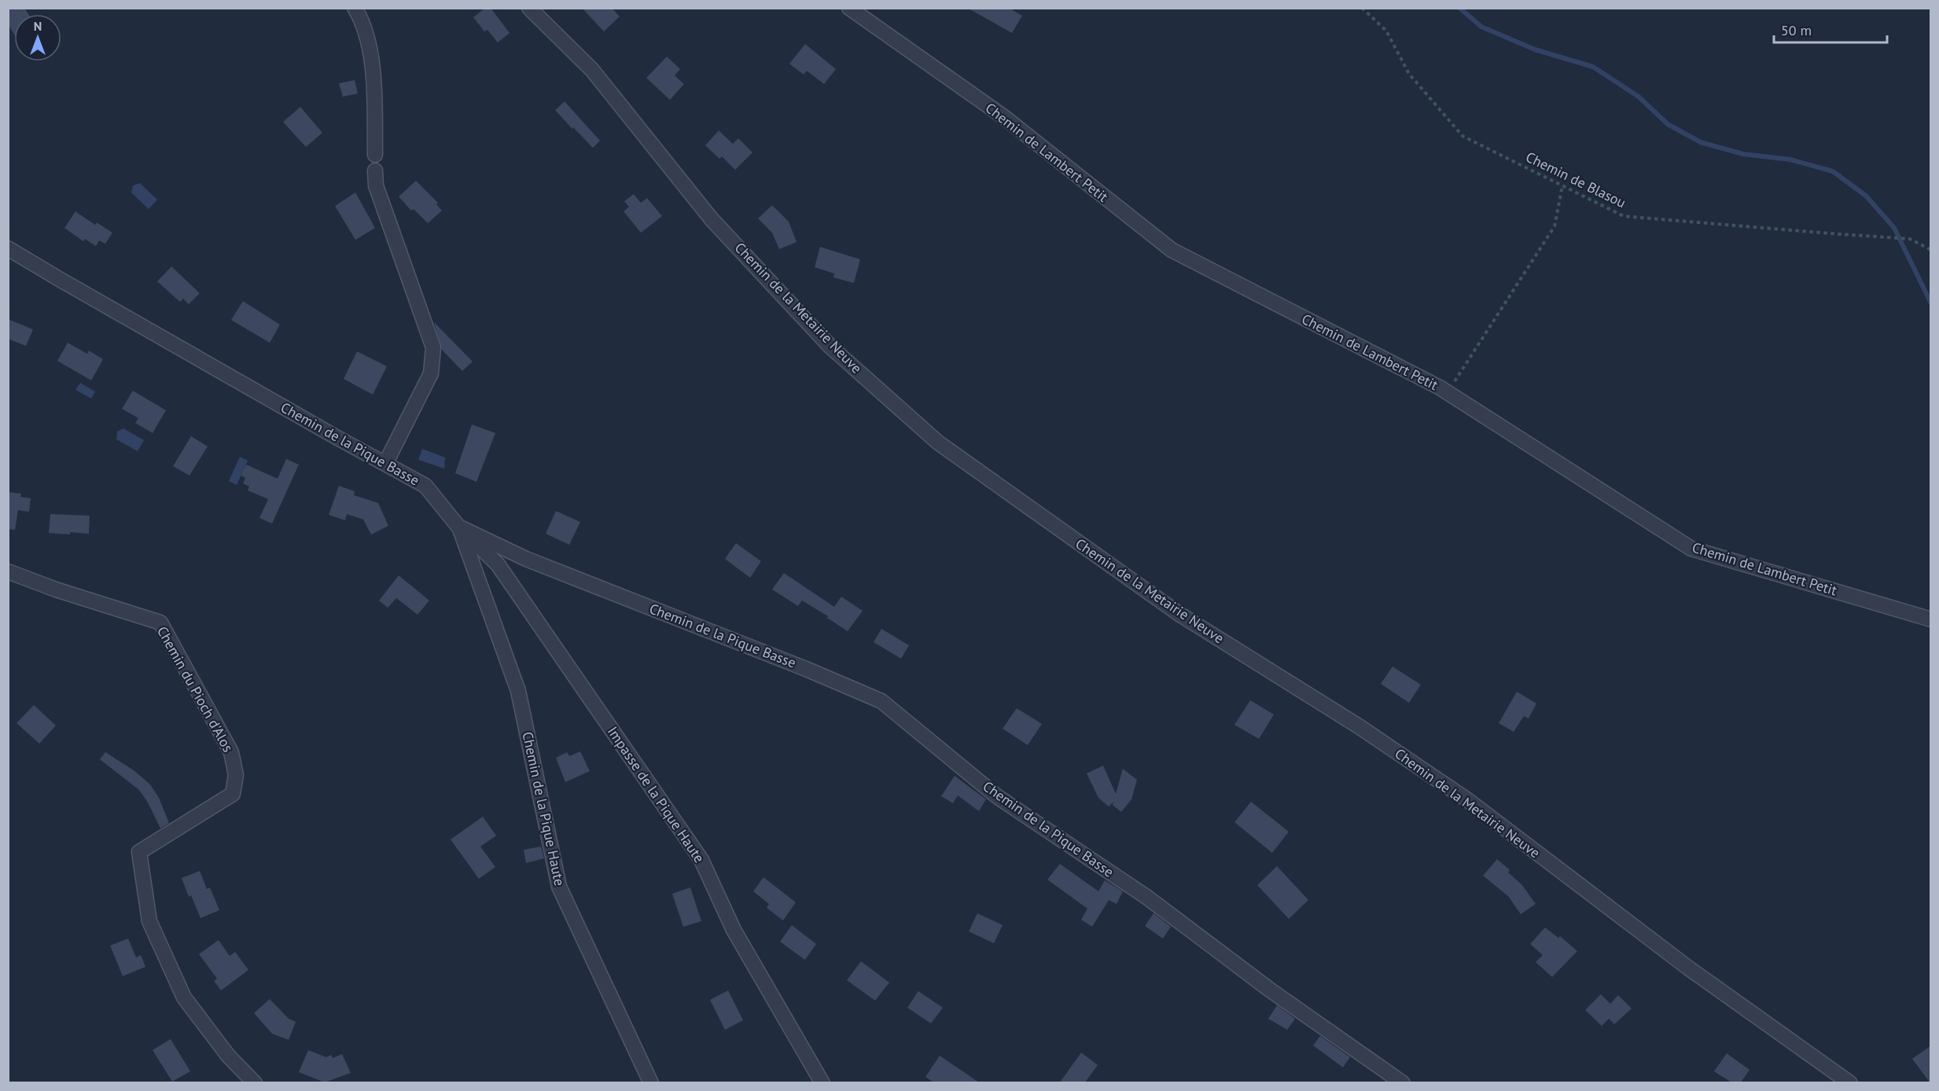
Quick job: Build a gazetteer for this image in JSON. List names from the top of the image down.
{
  "streets": {
    "street": [
      "Chemin de Lambert Petit",
      "Chemin de la Metairie Neuve",
      "Chemin de la Pique Basse",
      "Chemin du Pioch d'Alos",
      "Impasse de la Pique Haute",
      "Chemin de la Pique Haute"
    ],
    "path": ["Chemin de Blasou"]
  },
  "crossings": [
    ["Chemin de la Pique Basse", "Impasse de la Pique Haute"],
    ["Chemin de la Pique Basse", "Chemin de la Pique Haute"],
    ["Impasse de la Pique Haute", "Chemin de la Pique Haute"]
  ],
  "scale_bar": "50 m",
  "north": "top"
}
